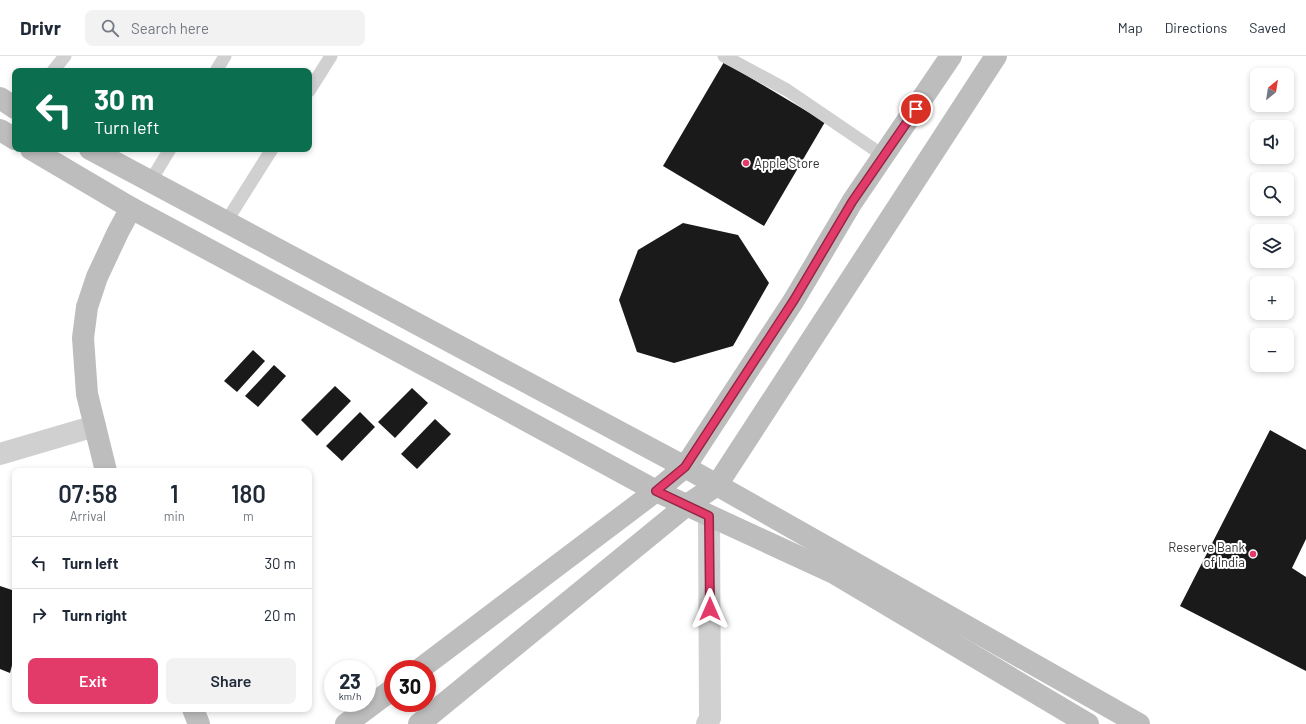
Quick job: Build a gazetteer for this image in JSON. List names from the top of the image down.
{
  "places": ["Apple Store", "Reserve Bank of India"],
  "north": "top right",
  "page": {
    "header": "Drivr",
    "search": "Search here",
    "nav": ["Map", "Directions", "Saved"],
    "map_buttons": ["+", "−"],
    "turn": ["30 m", "Turn left"],
    "eta": [
      "07:58",
      "Arrival",
      "1",
      "min",
      "180",
      "m"
    ],
    "list": [
      {
        "name": "Turn left",
        "value": "30 m"
      },
      {
        "name": "Turn right",
        "value": "20 m"
      }
    ],
    "buttons": ["Exit", "Share"],
    "speed": "23 km/h",
    "limit": "30"
  }
}
